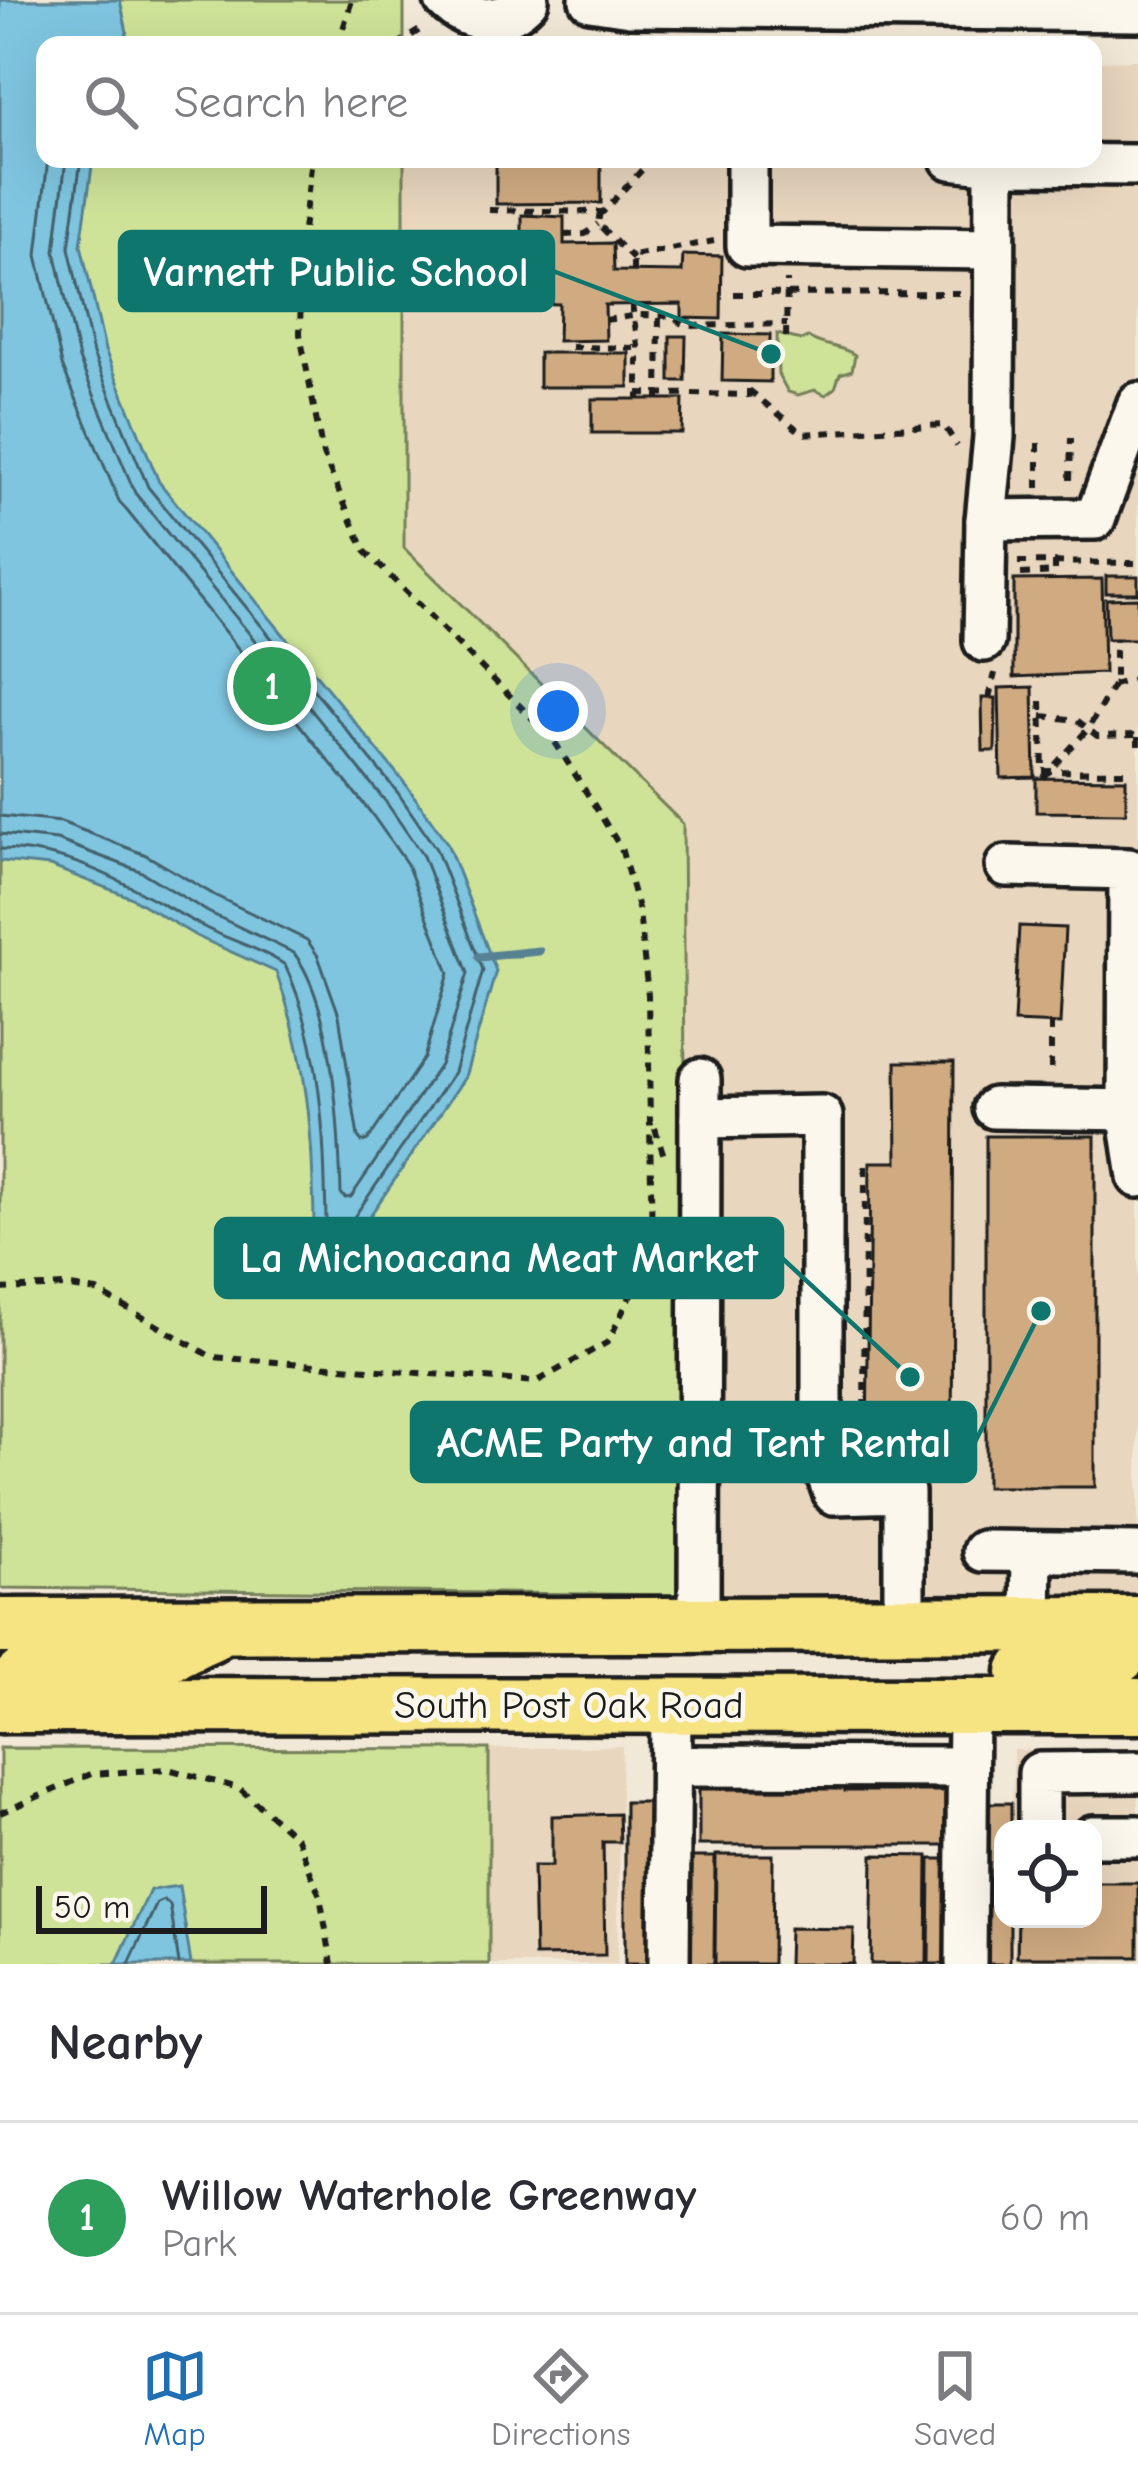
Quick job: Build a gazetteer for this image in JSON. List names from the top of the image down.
{
  "streets": {
    "highway": ["South Post Oak Road"]
  },
  "places": ["Varnett Public School", "ACME Party and Tent Rental", "La Michoacana Meat Market"],
  "scale_bar": "50 m",
  "page": {
    "search": "Search here",
    "pins": "1",
    "scale": "50 m",
    "heading": "Nearby",
    "list": [
      {
        "mark": "1",
        "name": "Willow Waterhole Greenway",
        "note": "Park",
        "value": "60 m"
      }
    ],
    "nav": ["Map", "Directions", "Saved"]
  }
}
